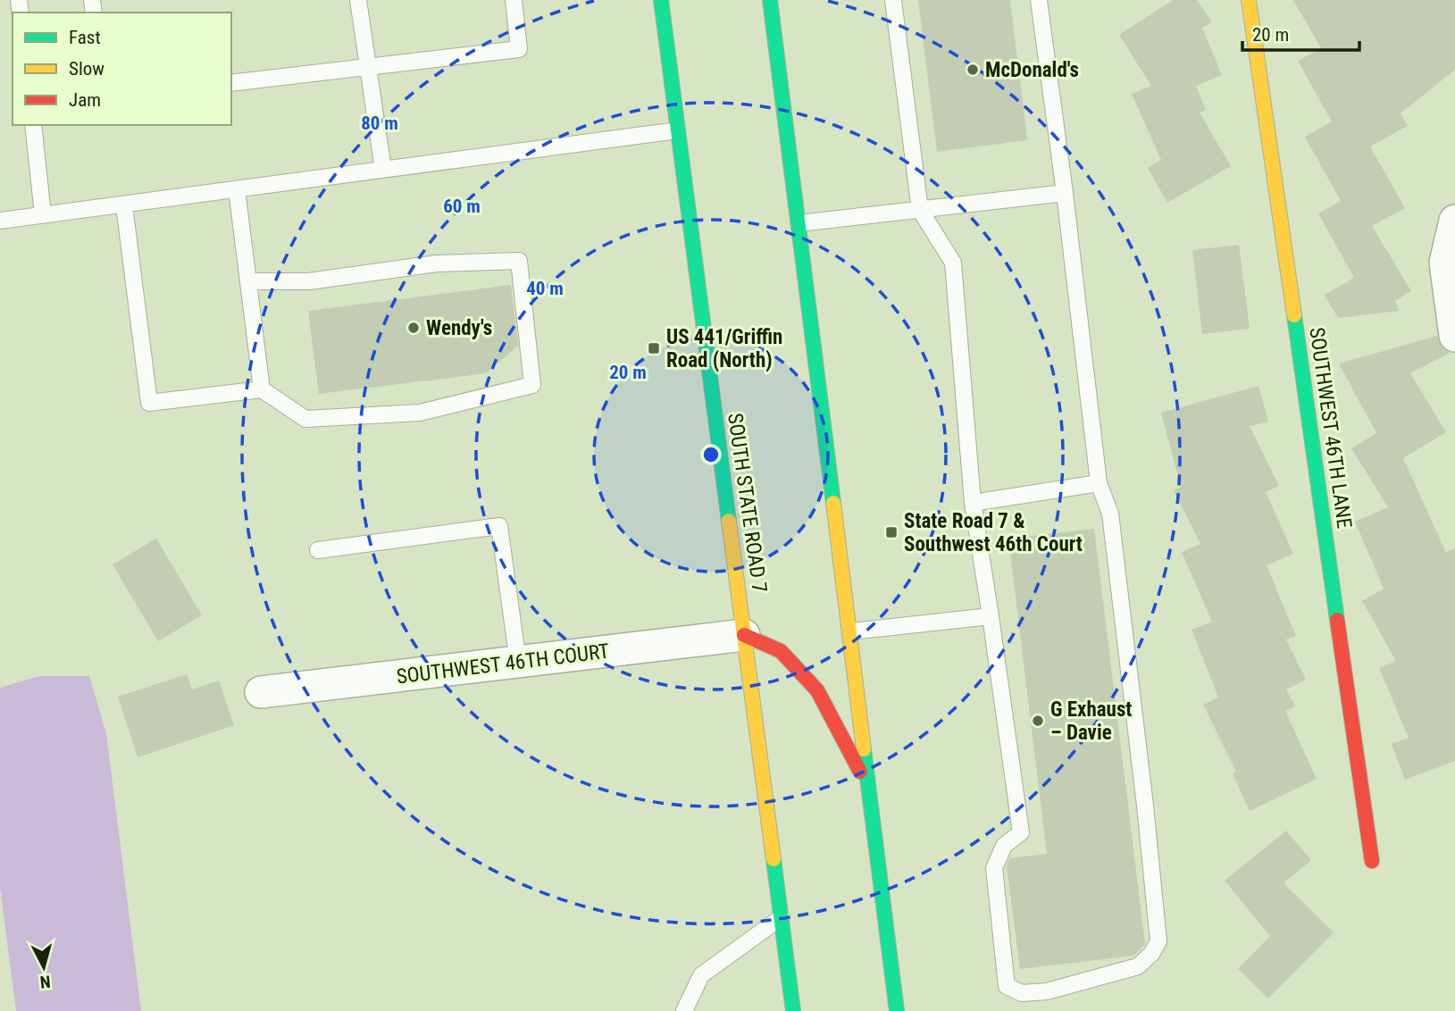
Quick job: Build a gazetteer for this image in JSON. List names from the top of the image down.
{
  "streets": {
    "main road": ["SOUTHWEST 46TH LANE", "SOUTH STATE ROAD 7"],
    "street": ["SOUTHWEST 46TH COURT"]
  },
  "crossings": [
    ["SOUTH STATE ROAD 7", "SOUTHWEST 46TH COURT"]
  ],
  "places": {
    "other": ["McDonald's", "Wendy's", "G Exhaust – Davie"],
    "transit": ["US 441/Griffin Road (North)", "State Road 7 & Southwest 46th Court"]
  },
  "legend": ["Fast", "Slow", "Jam"],
  "scale_bar": "20 m",
  "north": "bottom",
  "rings": [
    "80 m",
    "60 m",
    "40 m",
    "20 m"
  ]
}
